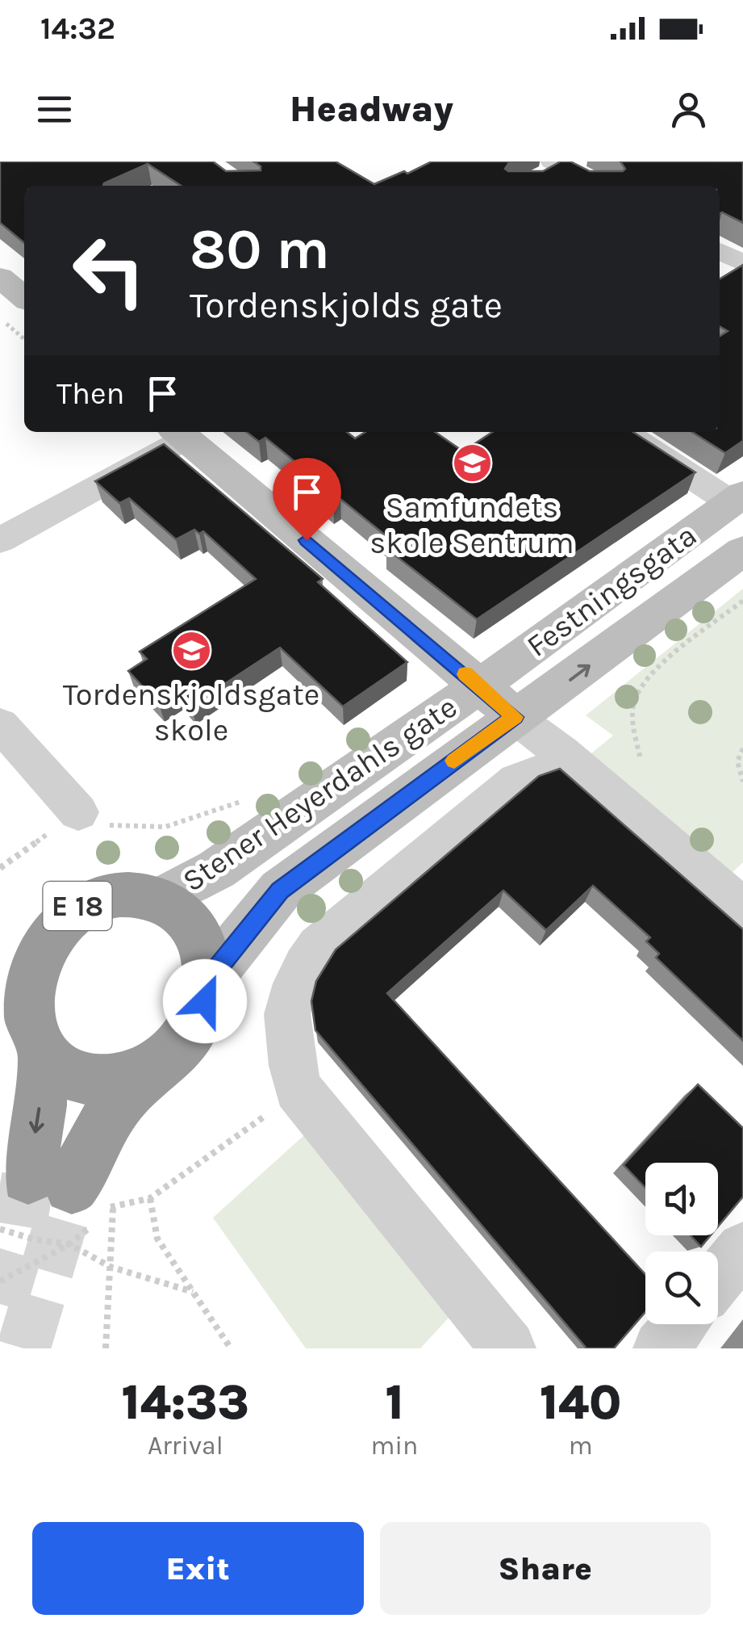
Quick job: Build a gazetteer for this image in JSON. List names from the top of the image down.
{
  "streets": {
    "highway": ["E 18"],
    "main road": ["Festningsgata", "Stener Heyerdahls gate"]
  },
  "crossings": [
    ["Festningsgata", "Stener Heyerdahls gate"],
    ["Stener Heyerdahls gate", "E 18"]
  ],
  "places": {
    "school or university": ["Samfundets skole Sentrum", "Tordenskjoldsgate skole"]
  },
  "page": {
    "status": "14:32",
    "header": "Headway",
    "turn": ["80 m", "Tordenskjolds gate"],
    "then": "Then",
    "eta": [
      "14:33",
      "Arrival",
      "1",
      "min",
      "140",
      "m"
    ],
    "buttons": ["Exit", "Share"]
  }
}
